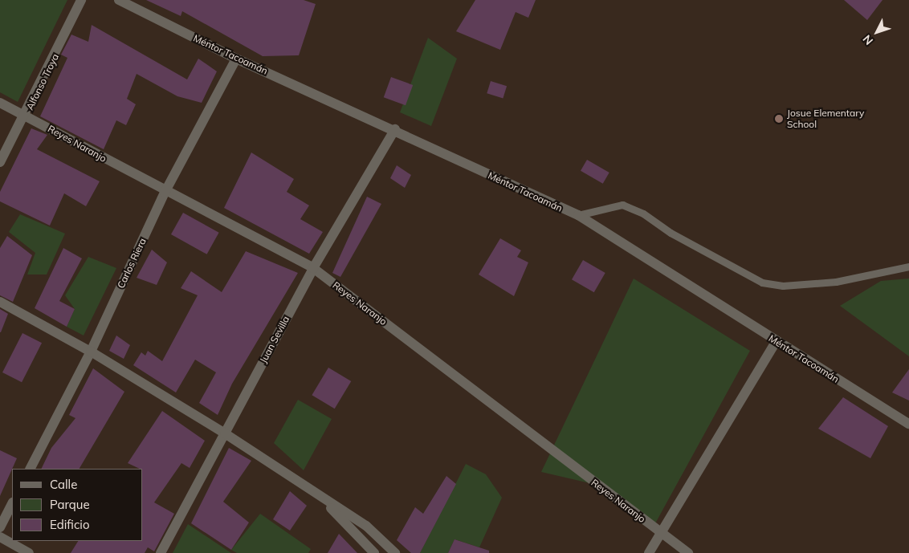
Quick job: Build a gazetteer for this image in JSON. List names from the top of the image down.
{
  "streets": {
    "street": [
      "Méntor Tacoamán",
      "Alfonso Troya",
      "Reyes Naranjo",
      "Carlos Riera",
      "Juan Sevilla"
    ]
  },
  "crossings": [
    ["Méntor Tacoamán", "Carlos Riera"],
    ["Méntor Tacoamán", "Juan Sevilla"],
    ["Alfonso Troya", "Reyes Naranjo"],
    ["Reyes Naranjo", "Carlos Riera"],
    ["Reyes Naranjo", "Juan Sevilla"]
  ],
  "places": ["Josue Elementary School"],
  "legend": ["Calle", "Parque", "Edificio"],
  "north": "bottom left"
}
